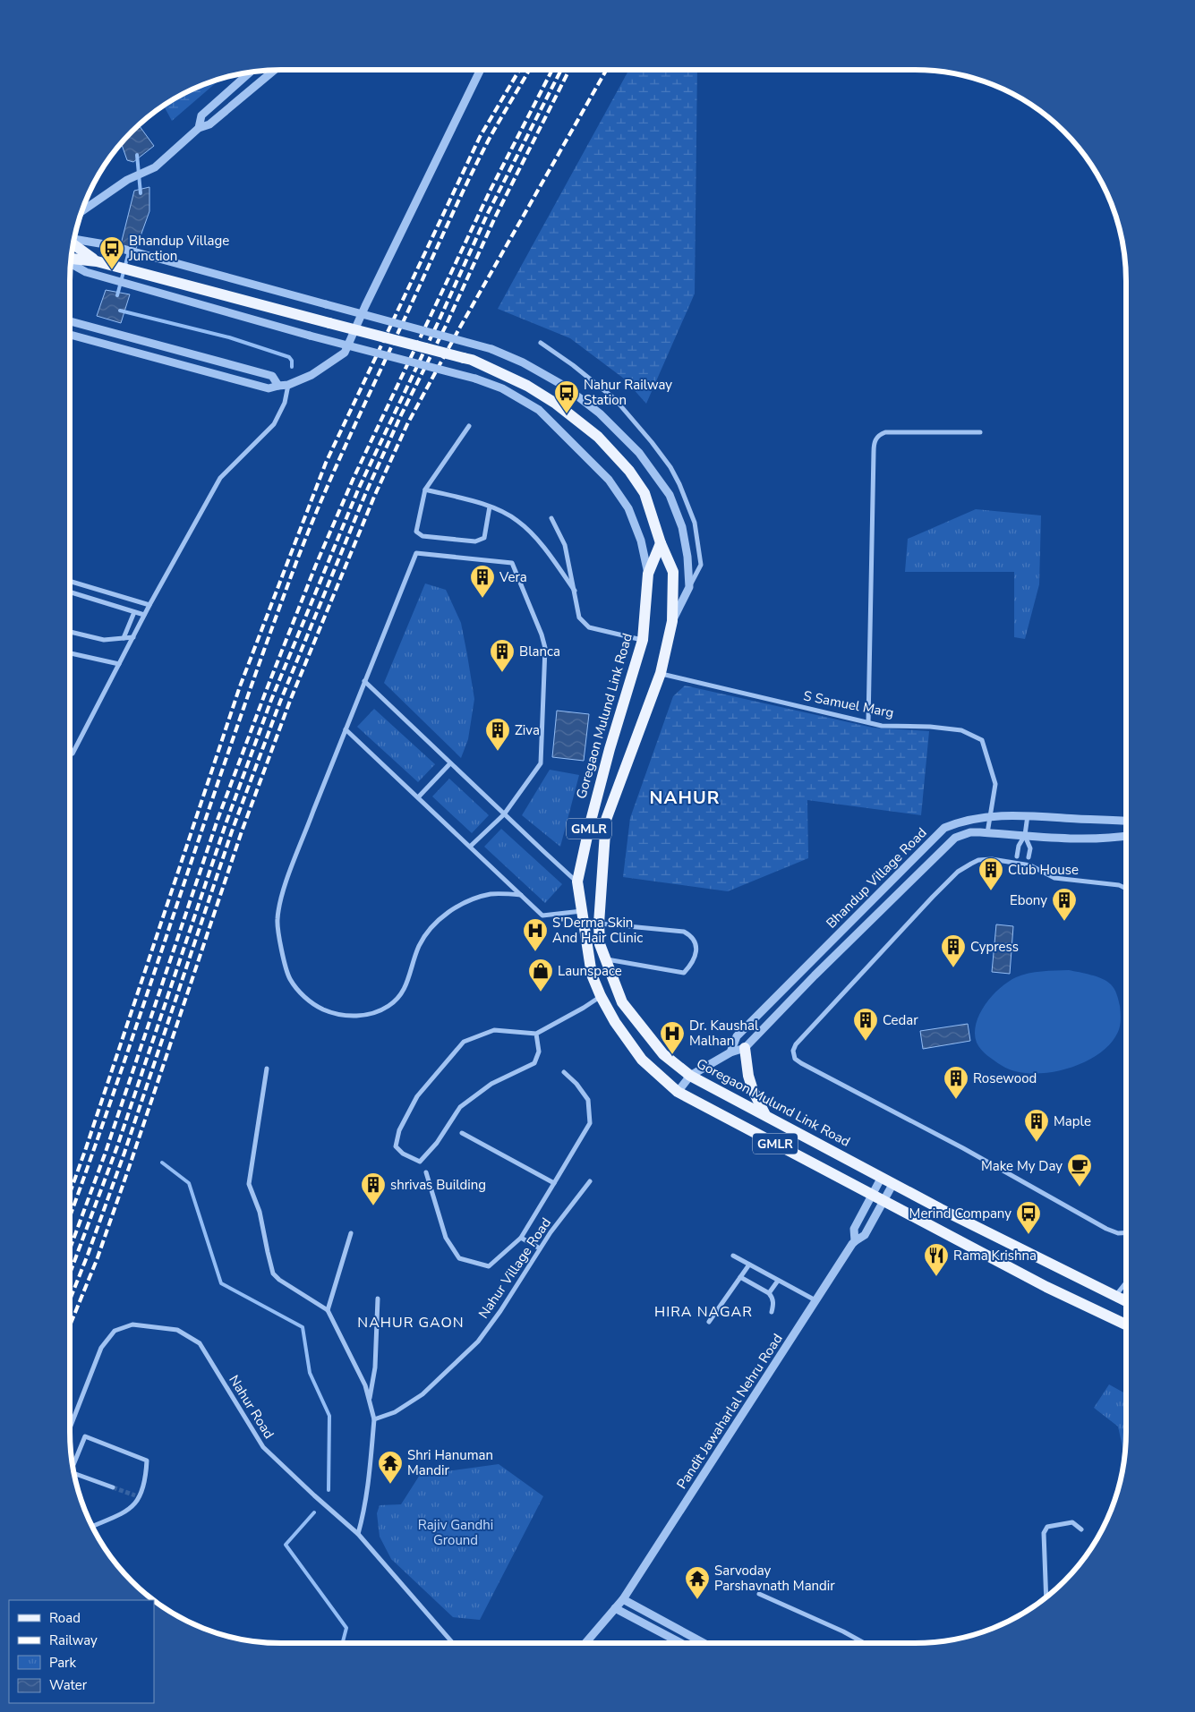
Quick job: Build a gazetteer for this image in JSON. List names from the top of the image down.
{
  "streets": {
    "main road": ["Goregaon Mulund Link Road", "GMLR"],
    "street": [
      "S Samuel Marg",
      "Bhandup Village Road",
      "Nahur Village Road",
      "Nahur Road",
      "Pandit Jawaharlal Nehru Road"
    ]
  },
  "crossings": [
    ["S Samuel Marg", "Goregaon Mulund Link Road"],
    ["S Samuel Marg", "Bhandup Village Road"],
    ["Goregaon Mulund Link Road", "GMLR"],
    ["Goregaon Mulund Link Road", "Pandit Jawaharlal Nehru Road"],
    ["GMLR", "Pandit Jawaharlal Nehru Road"]
  ],
  "districts": ["NAHUR", "HIRA NAGAR", "NAHUR GAON"],
  "parks": ["Rajiv Gandhi Ground"],
  "places": {
    "bus stop": ["Bhandup Village Junction", "Nahur Railway Station", "Merind Company"],
    "building": [
      "Vera",
      "Blanca",
      "Ziva",
      "Club House",
      "Ebony",
      "Cypress",
      "Cedar",
      "Rosewood",
      "Maple",
      "shrivas Building"
    ],
    "hospital": ["S'Derma Skin And Hair Clinic", "Dr. Kaushal Malhan"],
    "shop": ["Launspace"],
    "cafe": ["Make My Day"],
    "restaurant": ["Rama Krishna"],
    "temple": ["Shri Hanuman Mandir", "Sarvoday Parshavnath Mandir"]
  },
  "legend": [
    "Road",
    "Railway",
    "Park",
    "Water"
  ]
}
